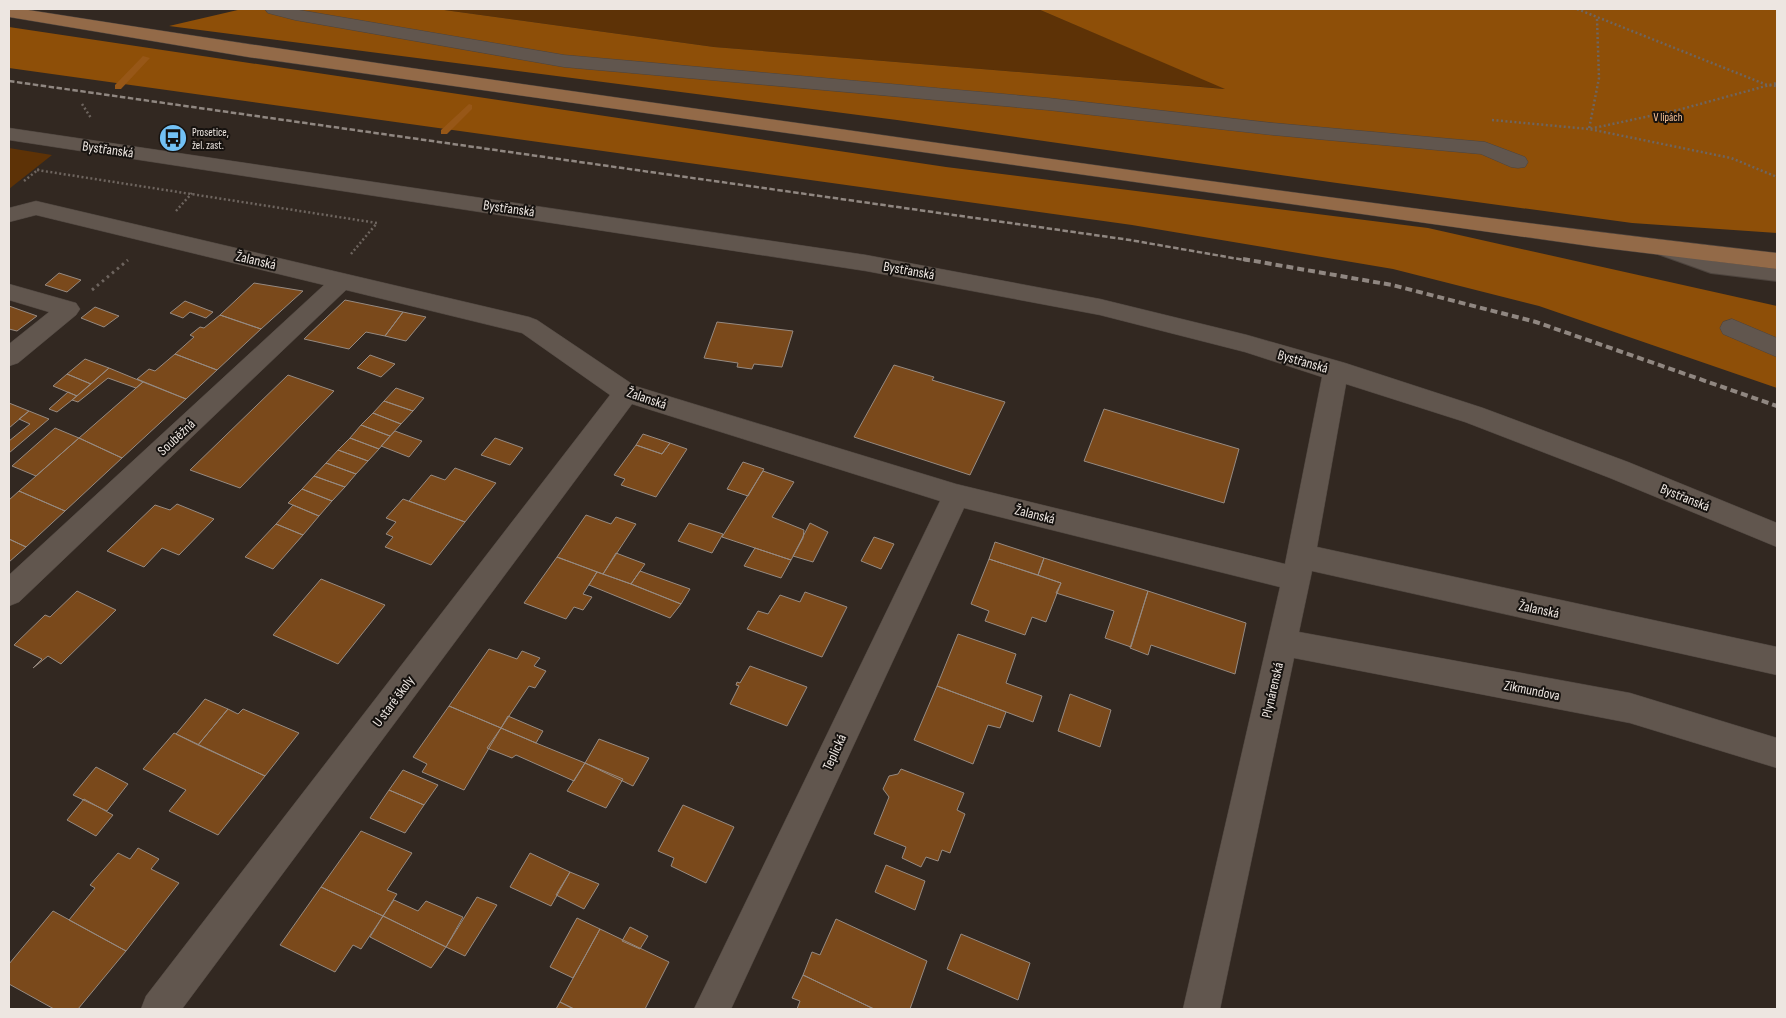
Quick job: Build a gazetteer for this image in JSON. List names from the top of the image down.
{
  "streets": {
    "street": [
      "Bystřanská",
      "Žalanská",
      "Souběžná",
      "Plynárenská",
      "Zikmundova",
      "U staré školy",
      "Teplická"
    ]
  },
  "crossings": [
    ["Bystřanská", "Plynárenská"],
    ["Žalanská", "Souběžná"],
    ["Žalanská", "Plynárenská"],
    ["Žalanská", "U staré školy"],
    ["Žalanská", "Teplická"],
    ["Plynárenská", "Zikmundova"]
  ],
  "parks": ["V lipách"],
  "places": {
    "bus stop": ["Prosetice, žel. zast."]
  }
}
